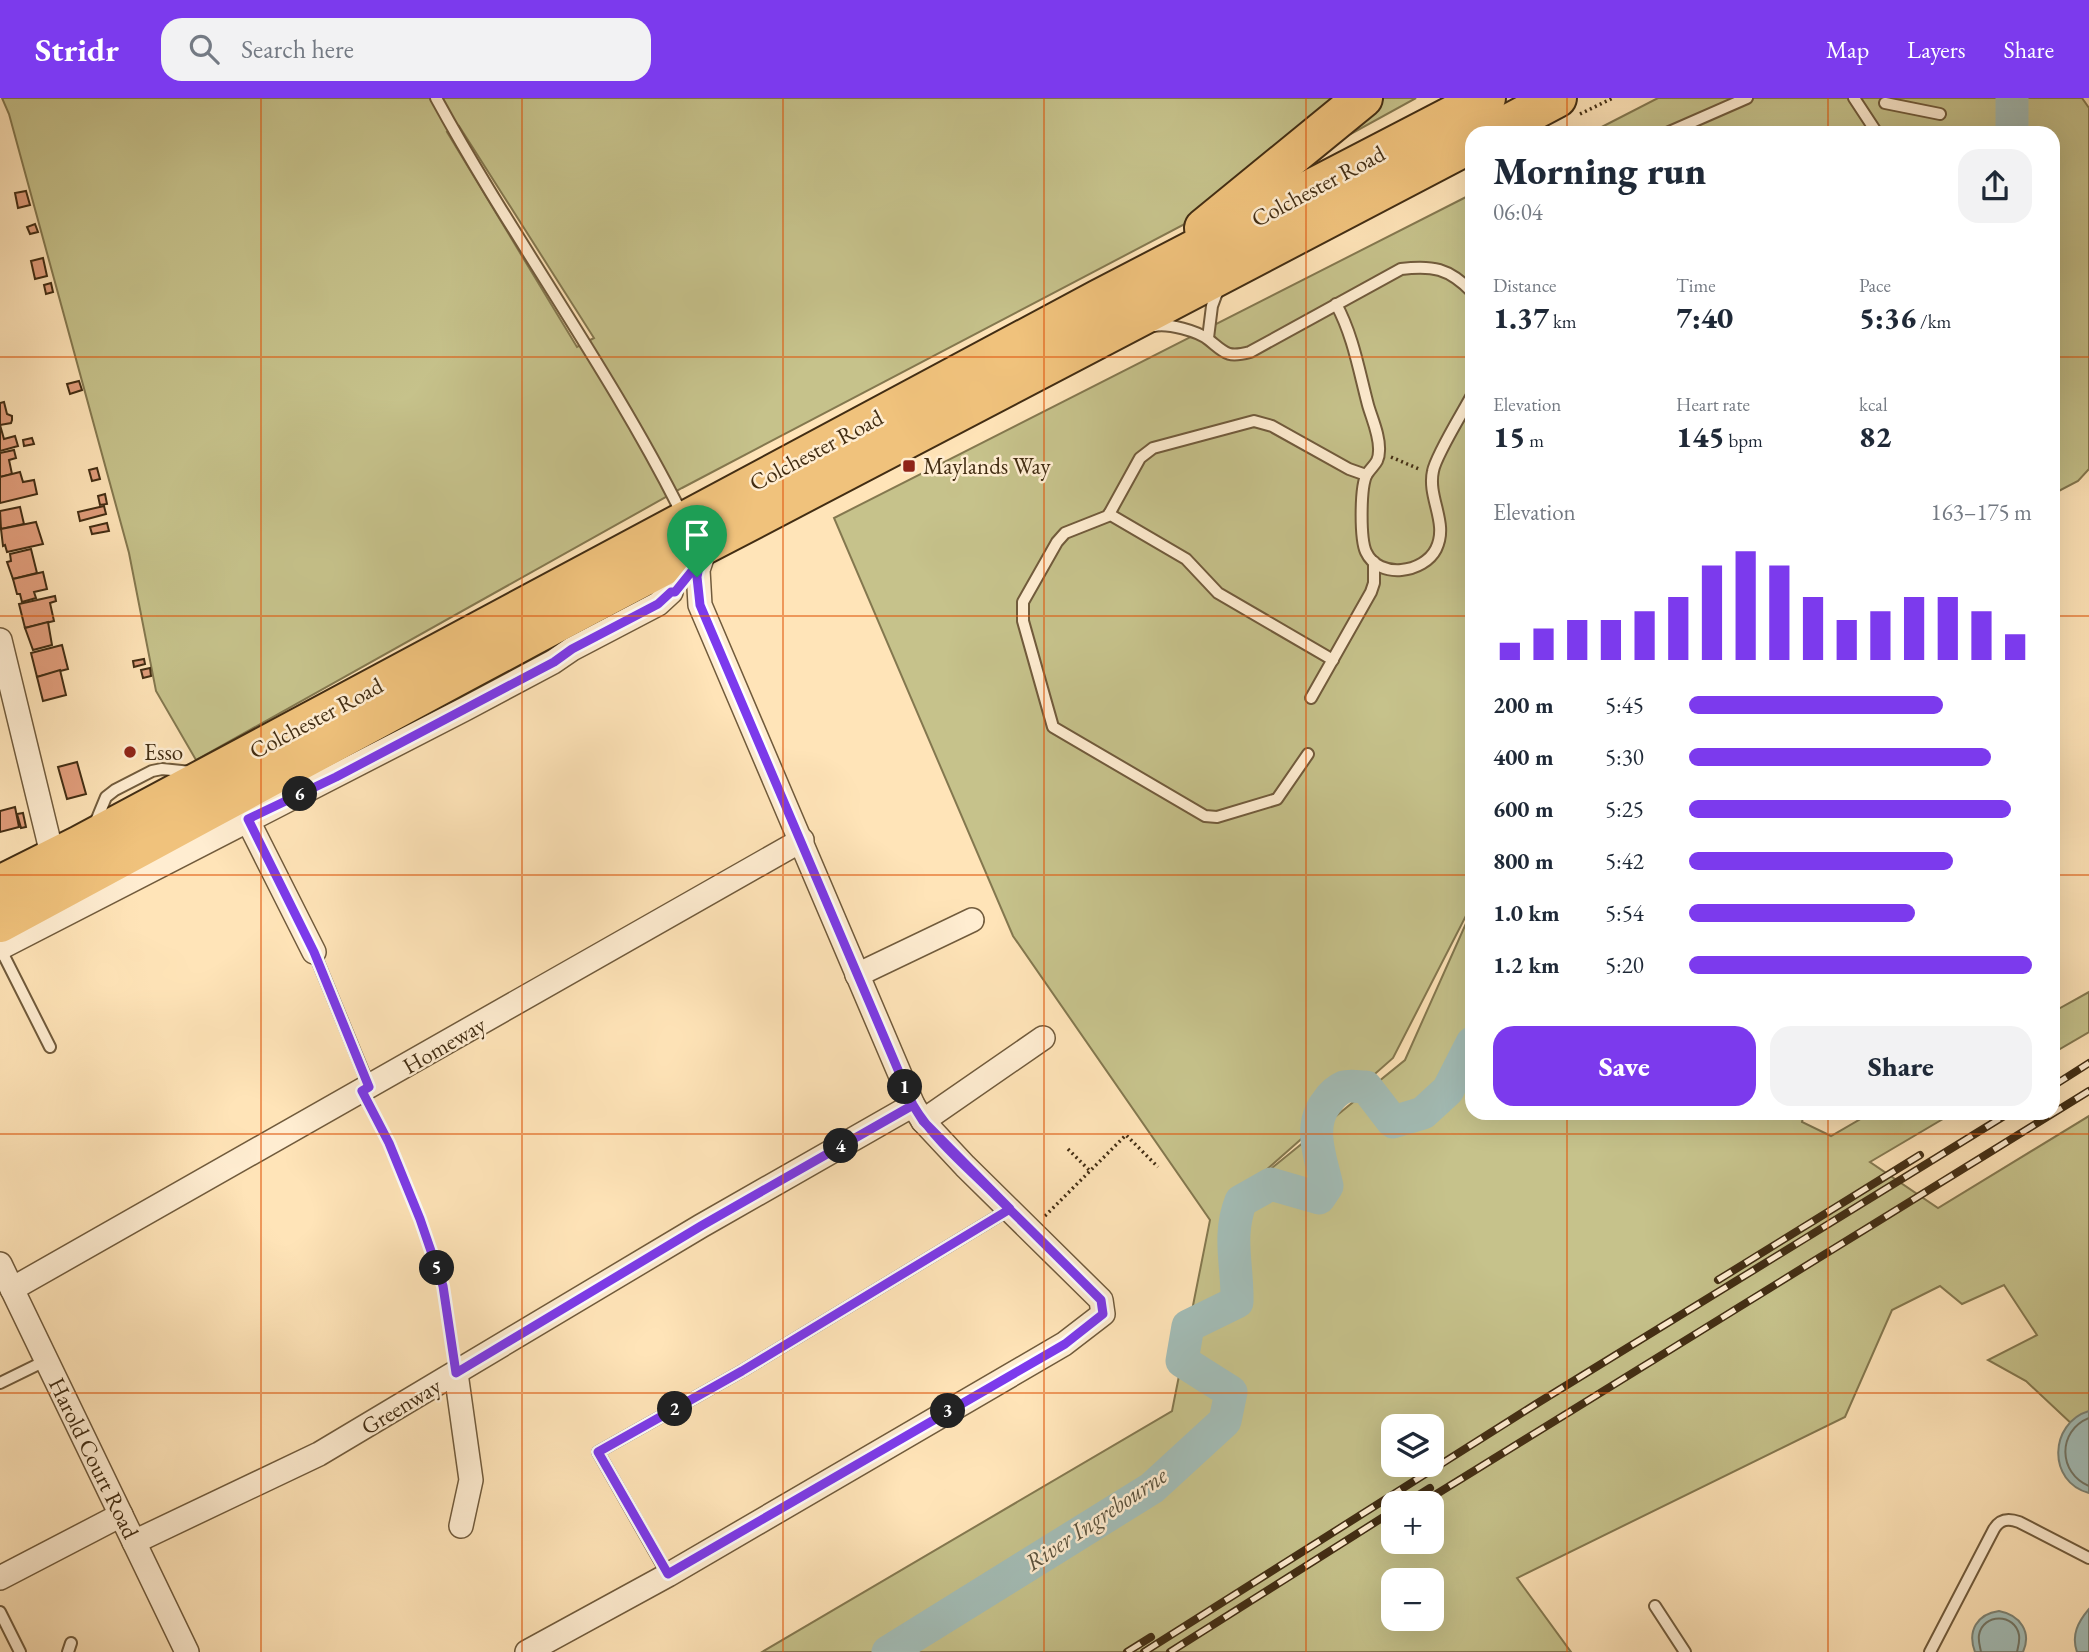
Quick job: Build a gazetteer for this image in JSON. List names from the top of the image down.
{
  "streets": {
    "highway": ["Colchester Road"],
    "street": ["Homeway", "Greenway", "Harold Court Road"]
  },
  "crossings": [
    ["Homeway", "Harold Court Road"],
    ["Greenway", "Harold Court Road"]
  ],
  "water": ["River Ingrebourne"],
  "places": {
    "transit": ["Maylands Way"],
    "other": ["Esso"]
  },
  "page": {
    "header": "Stridr",
    "search": "Search here",
    "nav": ["Map", "Layers", "Share"],
    "heading": ["Morning run", "06:04"],
    "stats": [
      ["Distance", "1.37 km"],
      ["Time", "7:40"],
      ["Pace", "5:36 /km"],
      ["Elevation", "15 m"],
      ["Heart rate", "145 bpm"],
      ["kcal", "82"]
    ],
    "chart": ["Elevation", "163–175 m"],
    "list": [
      {
        "name": "200 m",
        "note": "5:45"
      },
      {
        "name": "400 m",
        "note": "5:30"
      },
      {
        "name": "600 m",
        "note": "5:25"
      },
      {
        "name": "800 m",
        "note": "5:42"
      },
      {
        "name": "1.0 km",
        "note": "5:54"
      },
      {
        "name": "1.2 km",
        "note": "5:20"
      }
    ],
    "pins": [
      "6",
      "1",
      "4",
      "5",
      "2",
      "3"
    ],
    "buttons": ["Save", "Share"],
    "map_buttons": ["+", "−"]
  }
}
